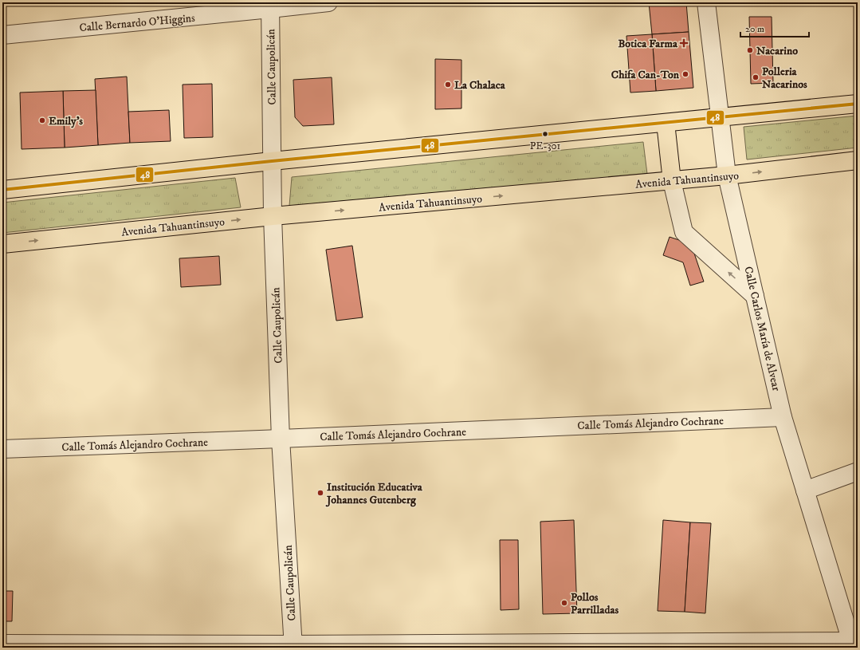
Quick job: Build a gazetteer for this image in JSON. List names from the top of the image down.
{
  "streets": {
    "main road": ["Avenida Tahuantinsuyo"],
    "street": [
      "Calle Bernardo O'Higgins",
      "Calle Caupolicán",
      "Calle Carlos María de Alvear",
      "Calle Tomás Alejandro Cochrane"
    ]
  },
  "crossings": [
    ["Calle Bernardo O'Higgins", "Calle Caupolicán"],
    ["Calle Caupolicán", "Avenida Tahuantinsuyo"],
    ["Calle Caupolicán", "Calle Tomás Alejandro Cochrane"],
    ["Avenida Tahuantinsuyo", "Calle Carlos María de Alvear"],
    ["Calle Carlos María de Alvear", "Calle Tomás Alejandro Cochrane"]
  ],
  "places": {
    "health": ["Botica Farma"],
    "other": [
      "Nacarino",
      "Chifa Can-Ton",
      "Polleria Nacarinos",
      "La Chalaca",
      "Emily's",
      "PE-301",
      "Institución Educativa Johannes Gutenberg",
      "Pollos Parrilladas"
    ]
  },
  "lines": ["transit line 48"],
  "scale_bar": "20 m"
}
